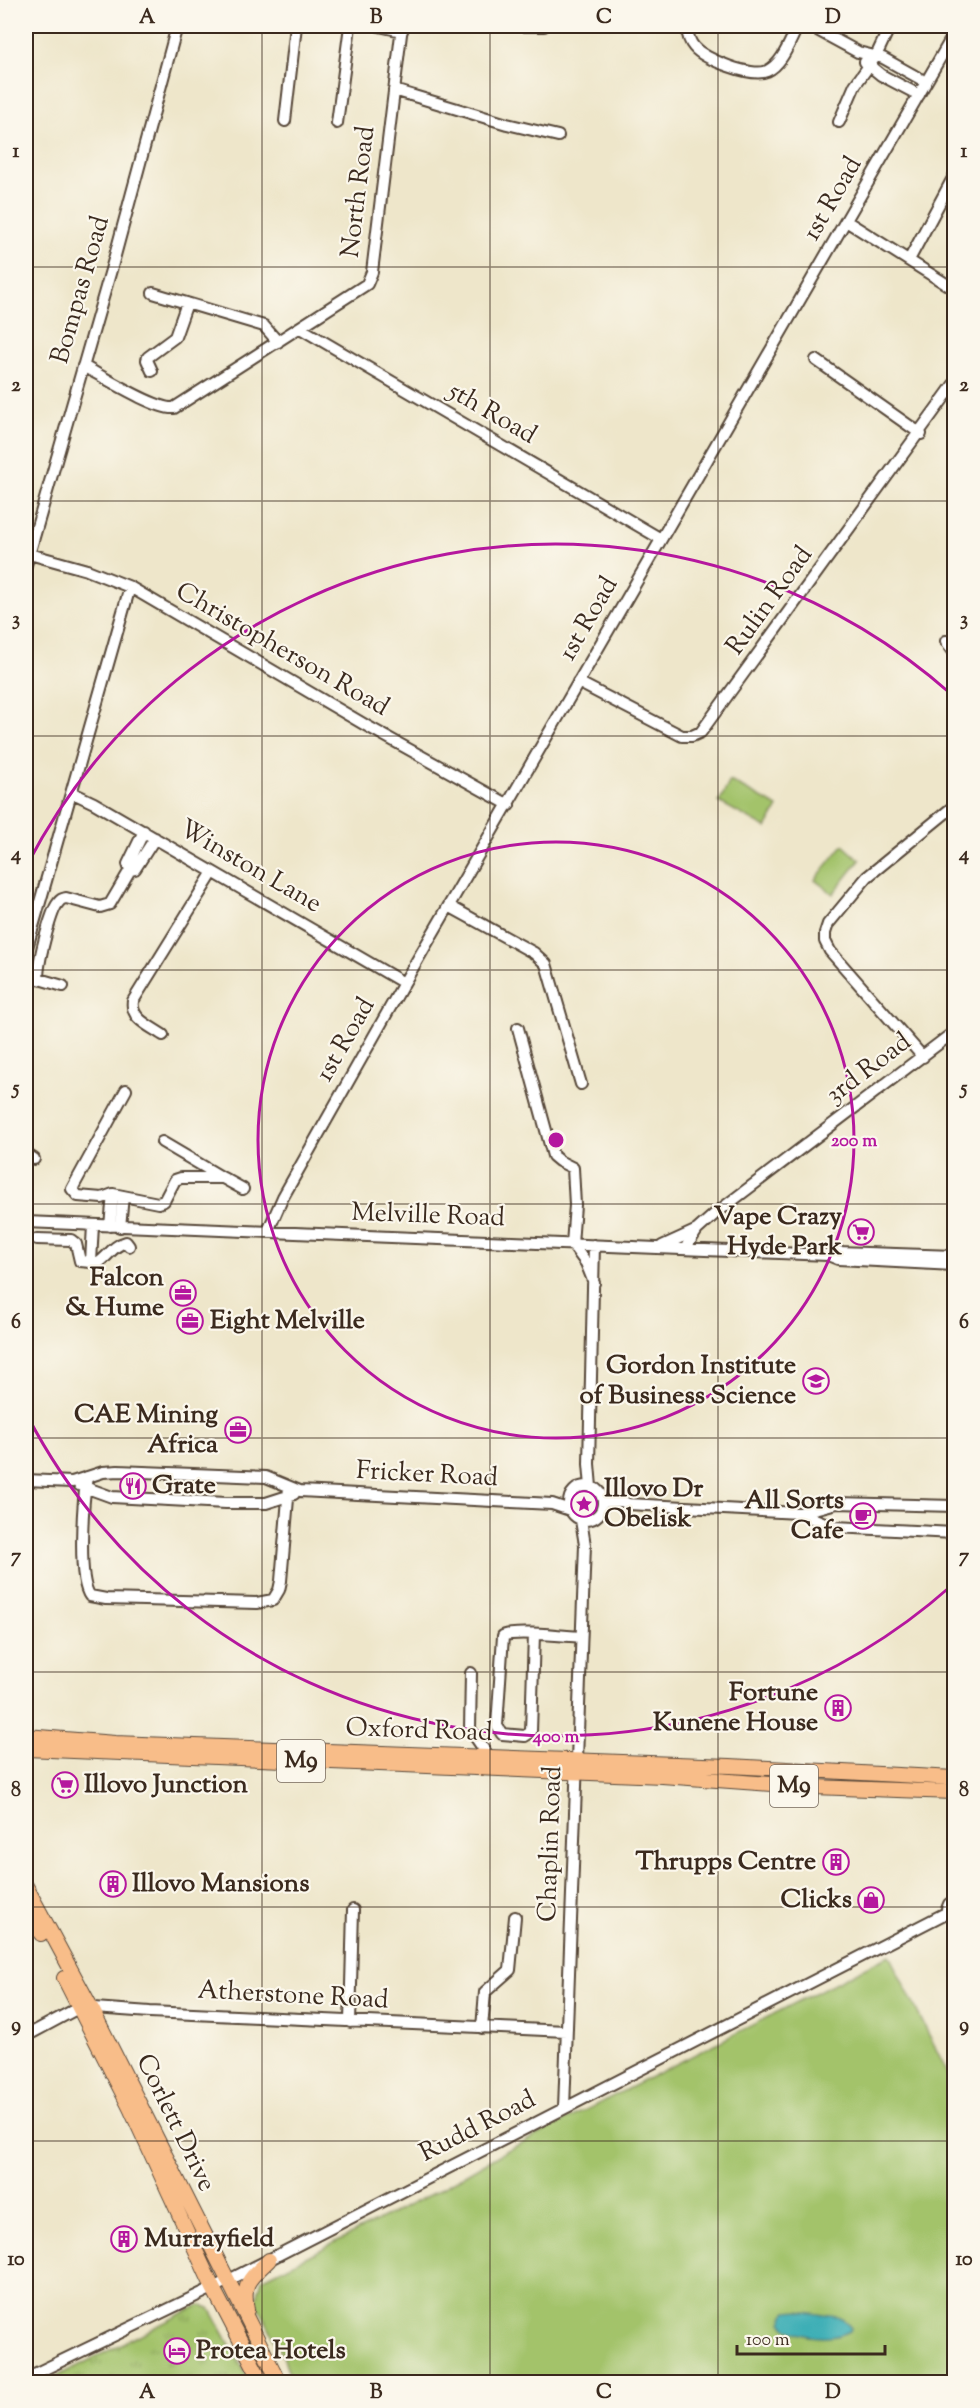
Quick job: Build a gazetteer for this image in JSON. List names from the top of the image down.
{
  "streets": {
    "main road": ["Oxford Road", "M9", "Corlett Drive"],
    "street": [
      "North Road",
      "1st Road",
      "Bompas Road",
      "5th Road",
      "Rulin Road",
      "Christopherson Road",
      "Winston Lane",
      "3rd Road",
      "Melville Road",
      "Fricker Road",
      "Chaplin Road",
      "Atherstone Road",
      "Rudd Road"
    ]
  },
  "crossings": [
    ["North Road", "Bompas Road"],
    ["North Road", "5th Road"],
    ["1st Road", "5th Road"],
    ["1st Road", "Rulin Road"],
    ["1st Road", "Christopherson Road"],
    ["1st Road", "Winston Lane"],
    ["1st Road", "Melville Road"],
    ["Bompas Road", "Christopherson Road"],
    ["3rd Road", "Melville Road"],
    ["Fricker Road", "Chaplin Road"],
    ["Oxford Road", "Chaplin Road"],
    ["Chaplin Road", "Atherstone Road"],
    ["Chaplin Road", "Rudd Road"],
    ["Atherstone Road", "Corlett Drive"],
    ["Corlett Drive", "Rudd Road"]
  ],
  "places": {
    "supermarket": ["Vape Crazy Hyde Park", "Illovo Junction"],
    "office": ["Falcon & Hume", "Eight Melville", "CAE Mining Africa"],
    "school or university": ["Gordon Institute of Business Science"],
    "restaurant": ["Grate"],
    "place": ["Illovo Dr Obelisk"],
    "cafe": ["All Sorts Cafe"],
    "building": [
      "Fortune Kunene House",
      "Thrupps Centre",
      "Illovo Mansions",
      "Murrayfield"
    ],
    "shop": ["Clicks"],
    "hotel": ["Protea Hotels"]
  },
  "scale_bar": "100 m",
  "grid": {
    "columns": [
      "A",
      "B",
      "C",
      "D"
    ],
    "rows": [
      "1",
      "2",
      "3",
      "4",
      "5",
      "6",
      "7",
      "8",
      "9",
      "10"
    ]
  },
  "rings": ["200 m", "400 m"]
}
